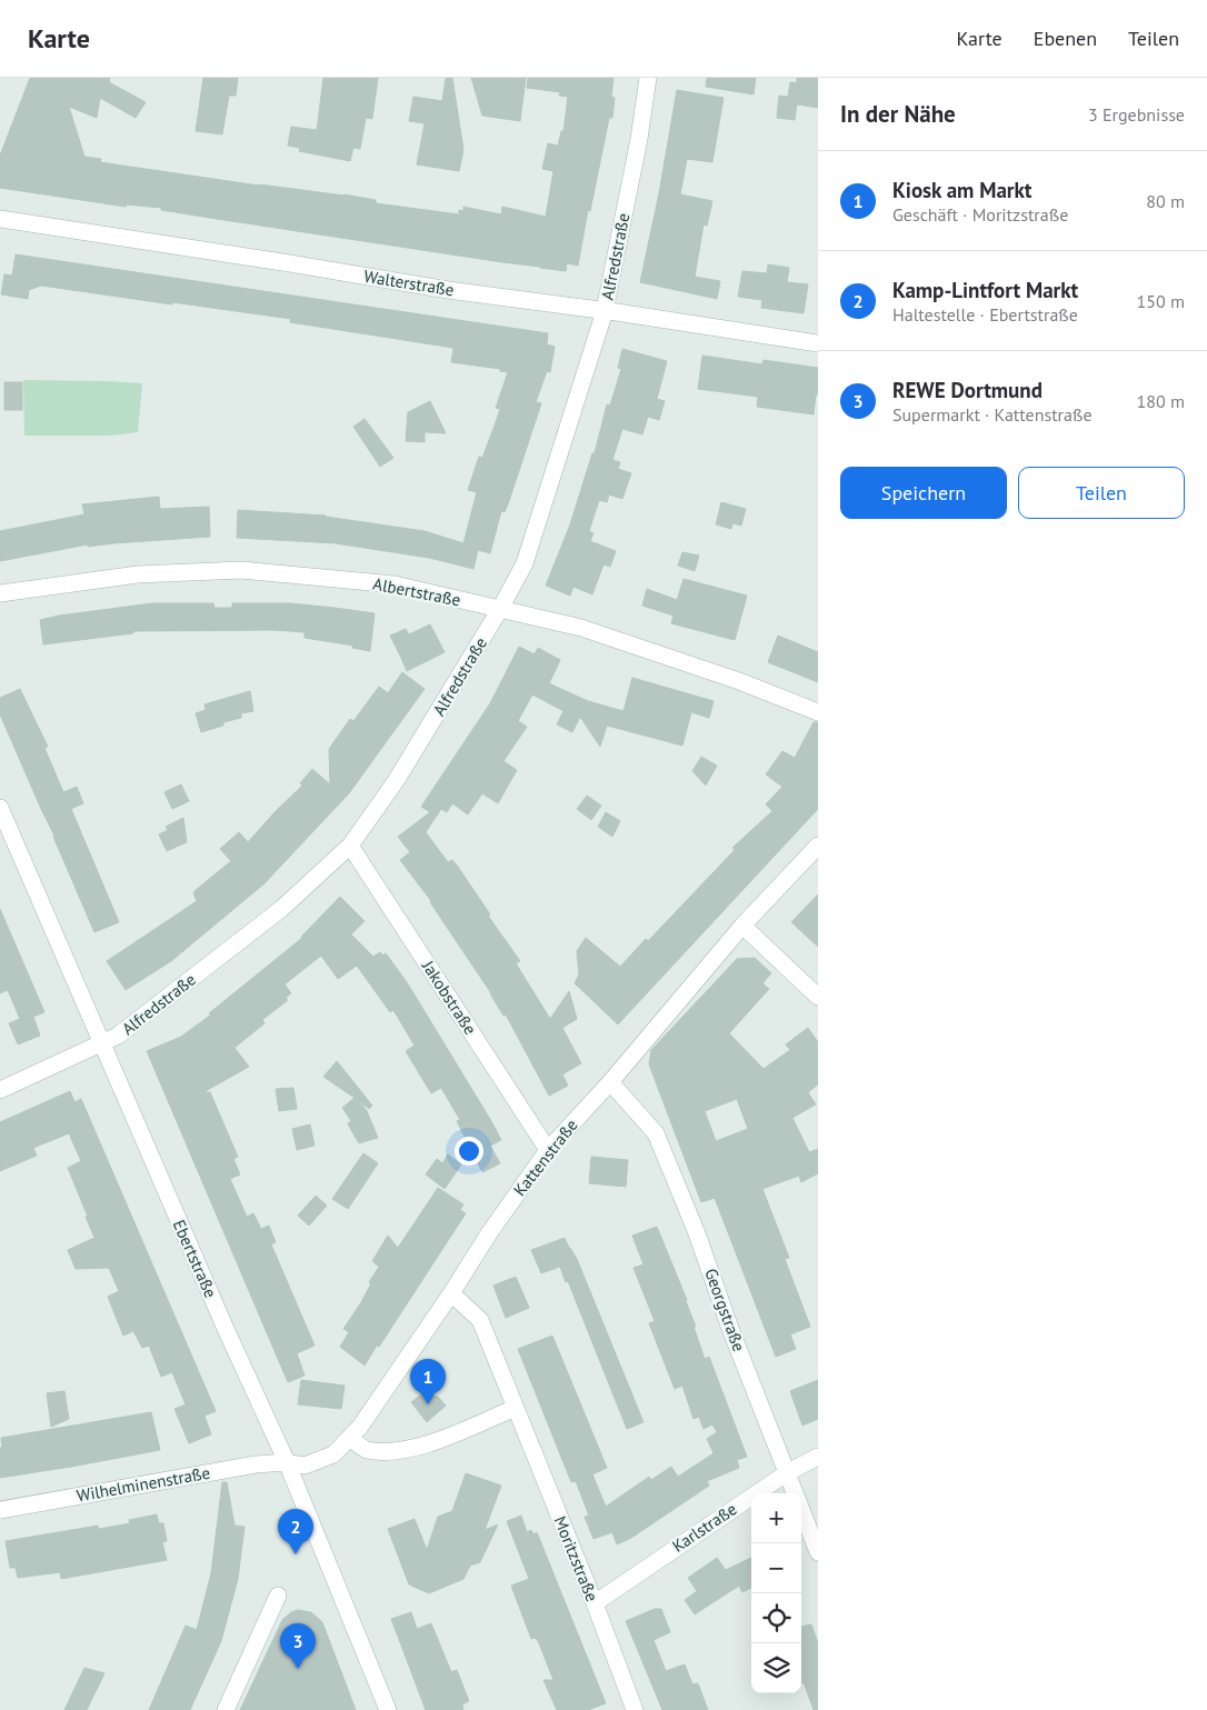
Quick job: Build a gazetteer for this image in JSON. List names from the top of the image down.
{
  "streets": {
    "street": [
      "Alfredstraße",
      "Walterstraße",
      "Albertstraße",
      "Jakobstraße",
      "Kattenstraße",
      "Ebertstraße",
      "Georgstraße",
      "Wilhelminenstraße",
      "Karlstraße",
      "Moritzstraße"
    ]
  },
  "crossings": [
    ["Alfredstraße", "Walterstraße"],
    ["Alfredstraße", "Albertstraße"],
    ["Alfredstraße", "Jakobstraße"],
    ["Alfredstraße", "Ebertstraße"],
    ["Jakobstraße", "Kattenstraße"],
    ["Kattenstraße", "Ebertstraße"],
    ["Kattenstraße", "Georgstraße"],
    ["Kattenstraße", "Wilhelminenstraße"],
    ["Kattenstraße", "Moritzstraße"],
    ["Ebertstraße", "Wilhelminenstraße"],
    ["Georgstraße", "Karlstraße"],
    ["Karlstraße", "Moritzstraße"]
  ],
  "page": {
    "header": "Karte",
    "nav": ["Karte", "Ebenen", "Teilen"],
    "heading": ["In der Nähe", "3 Ergebnisse"],
    "list": [
      {
        "mark": "1",
        "name": "Kiosk am Markt",
        "note": "Geschäft · Moritzstraße",
        "value": "80 m"
      },
      {
        "mark": "2",
        "name": "Kamp-Lintfort Markt",
        "note": "Haltestelle · Ebertstraße",
        "value": "150 m"
      },
      {
        "mark": "3",
        "name": "REWE Dortmund",
        "note": "Supermarkt · Kattenstraße",
        "value": "180 m"
      }
    ],
    "buttons": ["Speichern", "Teilen"],
    "pins": ["1", "2", "3"],
    "map_buttons": ["+", "−"]
  }
}
